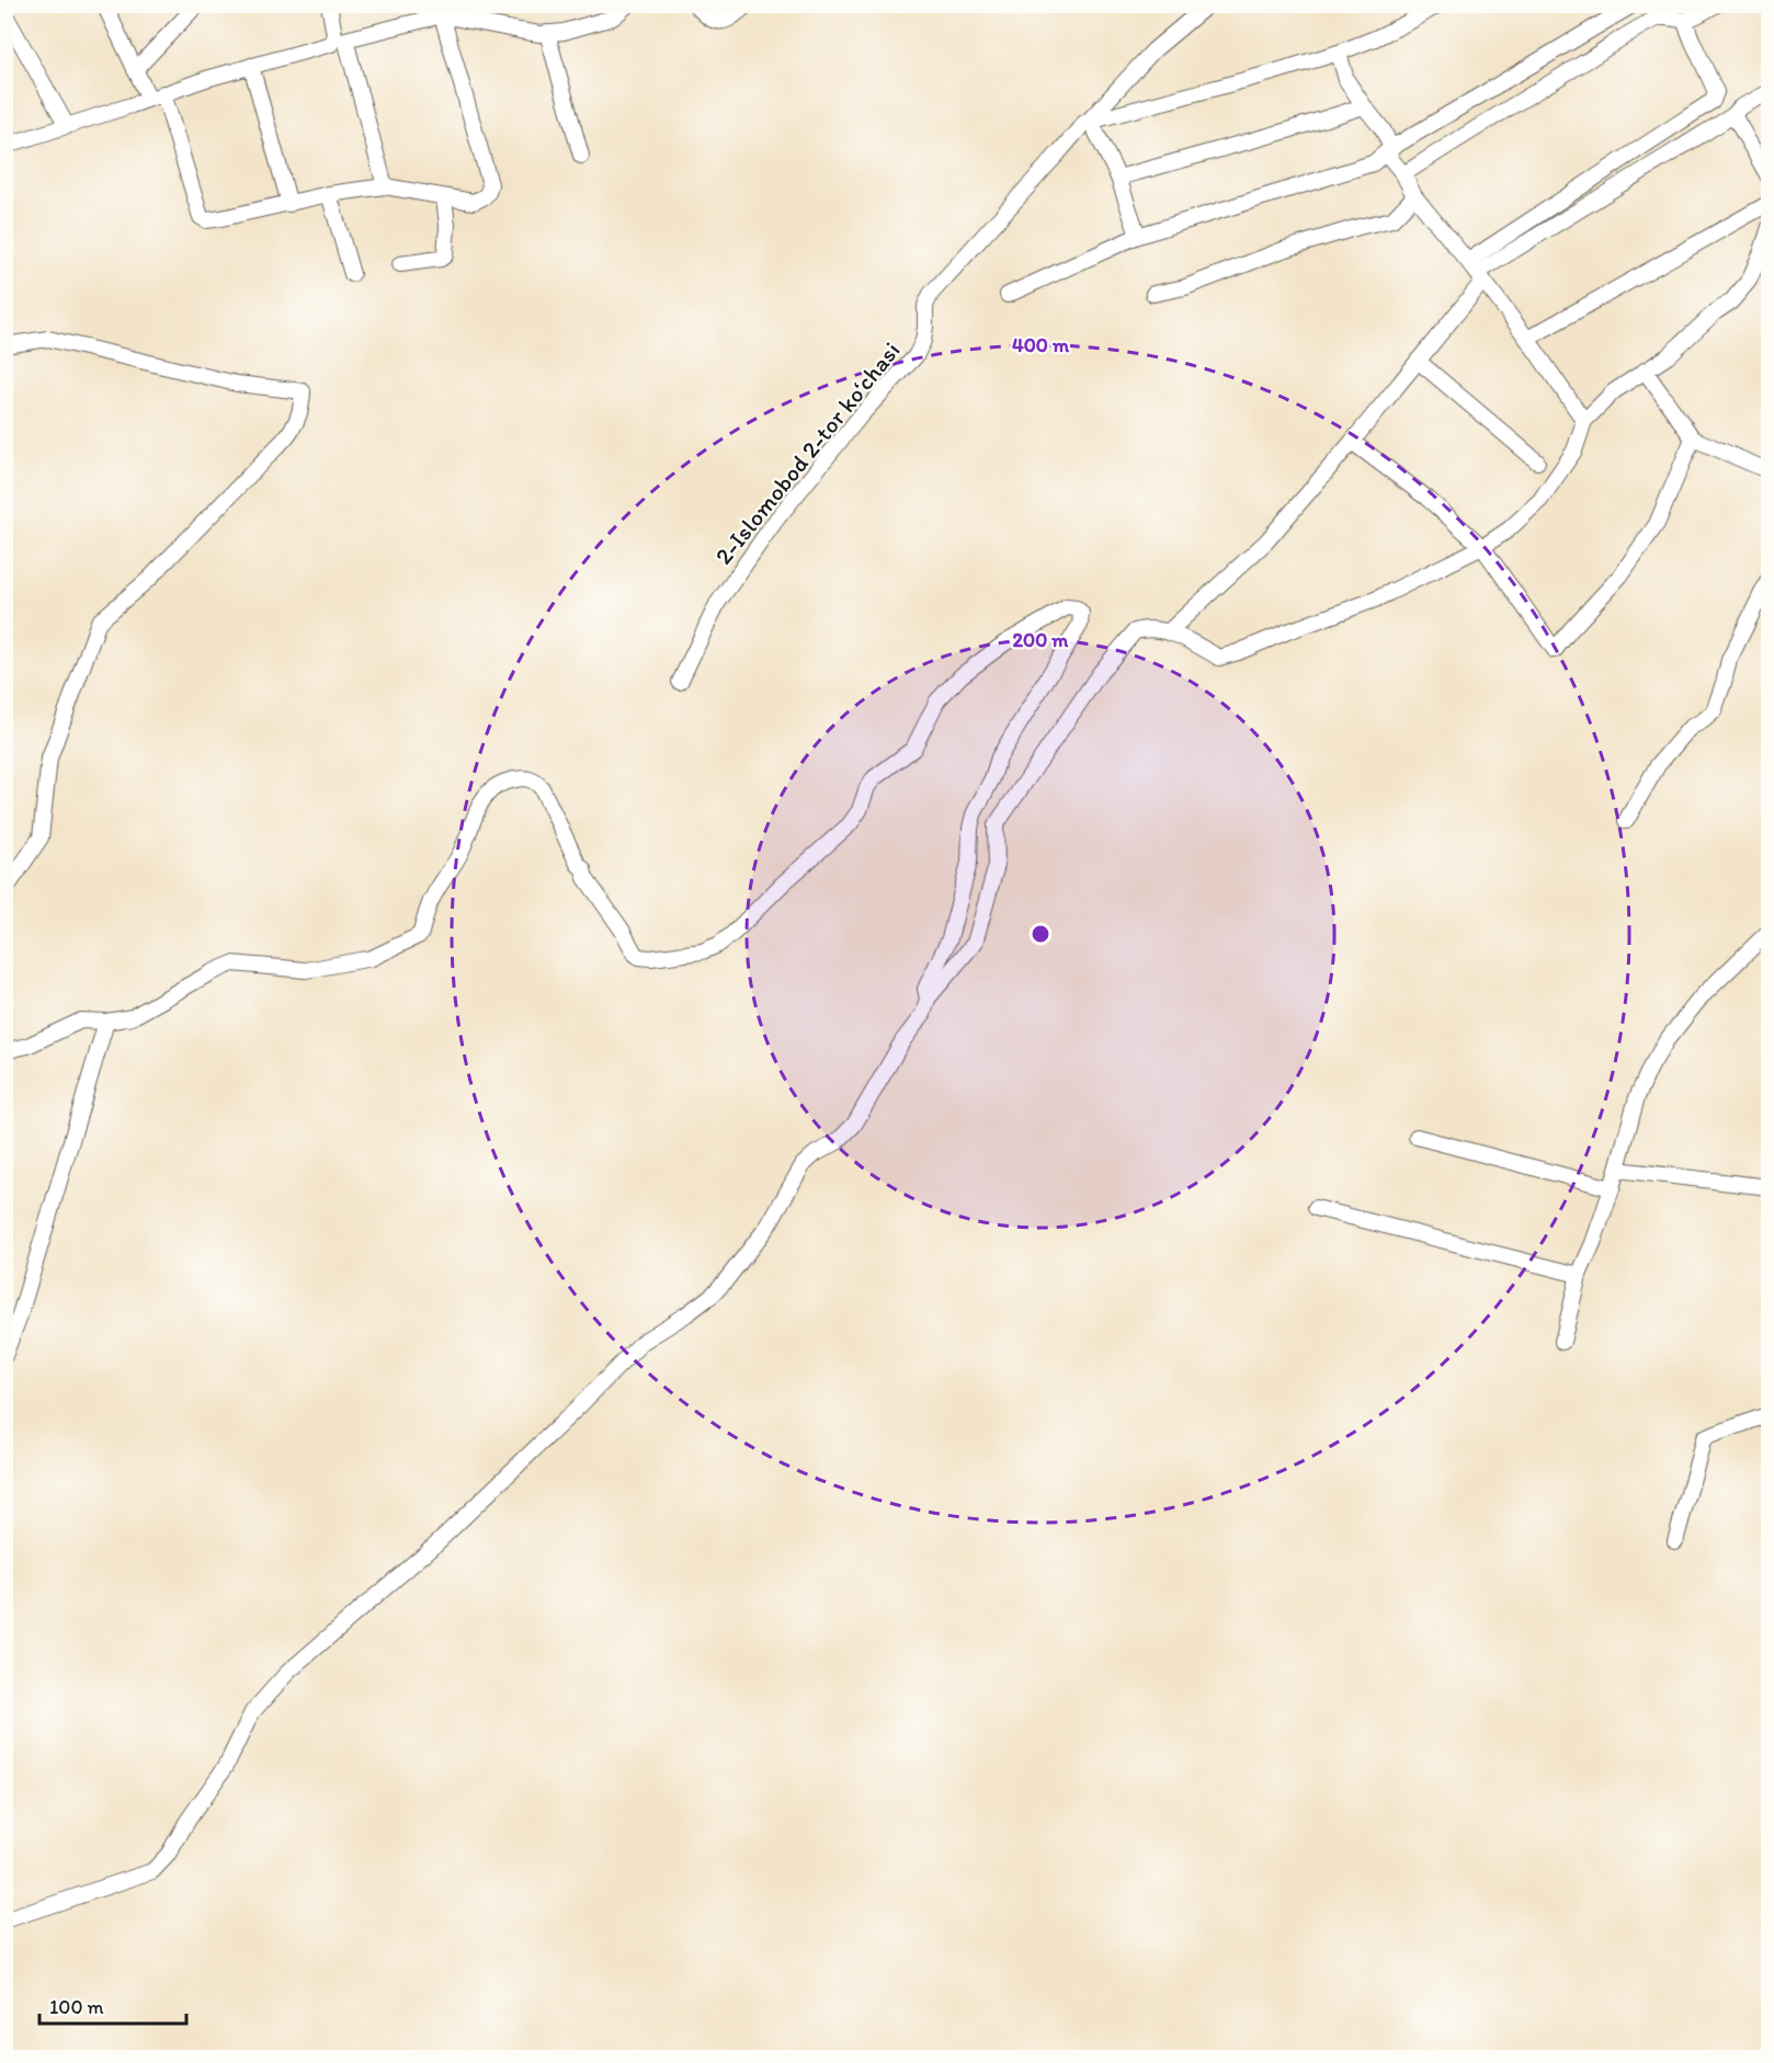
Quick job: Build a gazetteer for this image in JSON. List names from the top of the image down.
{
  "streets": {
    "street": ["2-Islomobod 2-tor koʻchasi"]
  },
  "scale_bar": "100 m",
  "rings": ["400 m", "200 m"]
}
